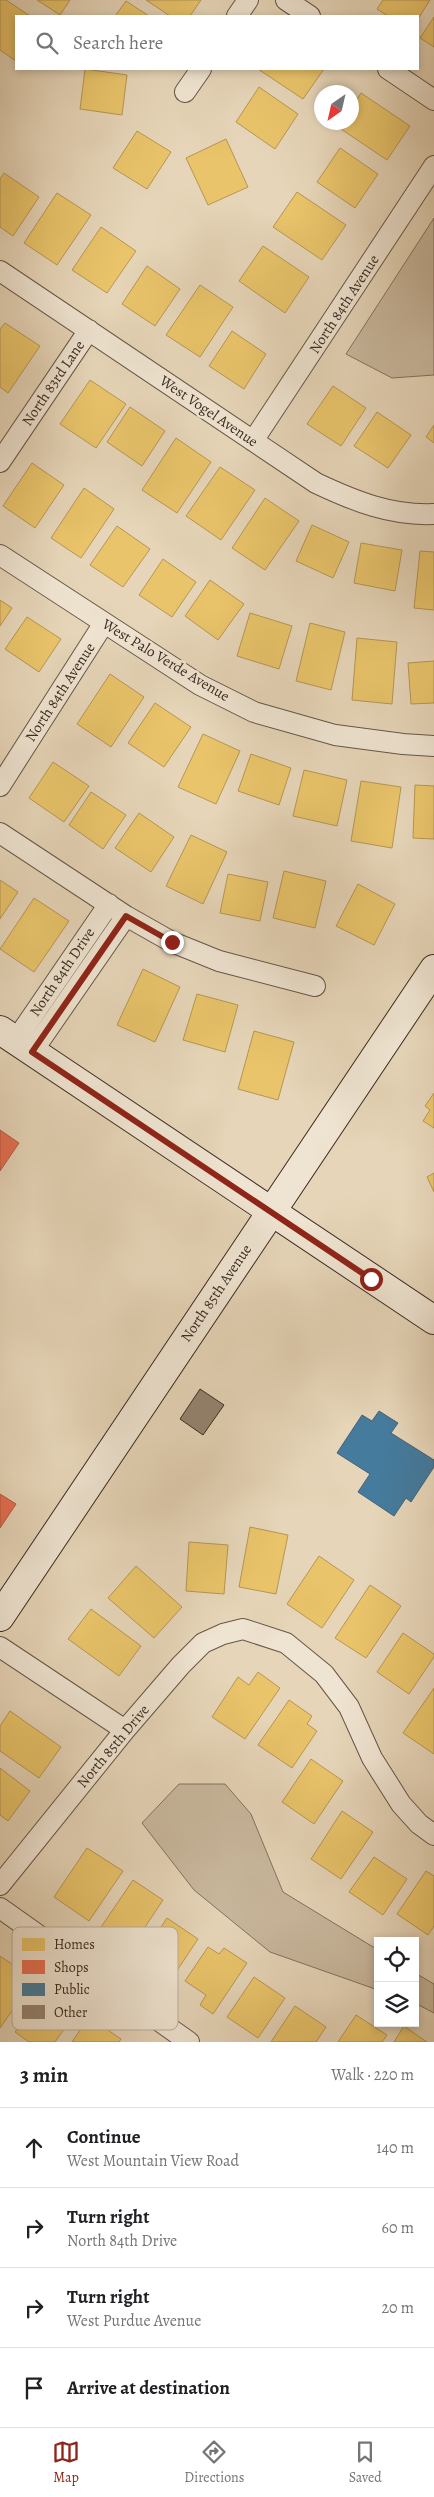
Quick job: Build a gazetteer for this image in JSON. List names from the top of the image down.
{
  "streets": {
    "street": [
      "North 84th Avenue",
      "North 83rd Lane",
      "West Vogel Avenue",
      "West Palo Verde Avenue",
      "North 84th Drive",
      "North 85th Avenue",
      "North 85th Drive"
    ]
  },
  "crossings": [
    ["North 84th Avenue", "West Vogel Avenue"],
    ["North 84th Avenue", "West Palo Verde Avenue"],
    ["North 83rd Lane", "West Vogel Avenue"]
  ],
  "legend": [
    "Homes",
    "Shops",
    "Public",
    "Other"
  ],
  "north": "bottom left",
  "page": {
    "search": "Search here",
    "heading": ["3 min", "Walk · 220 m"],
    "list": [
      ["Continue", "West Mountain View Road", "140 m"],
      ["Turn right", "North 84th Drive", "60 m"],
      ["Turn right", "West Purdue Avenue", "20 m"],
      "Arrive at destination"
    ],
    "nav": ["Map", "Directions", "Saved"]
  }
}
